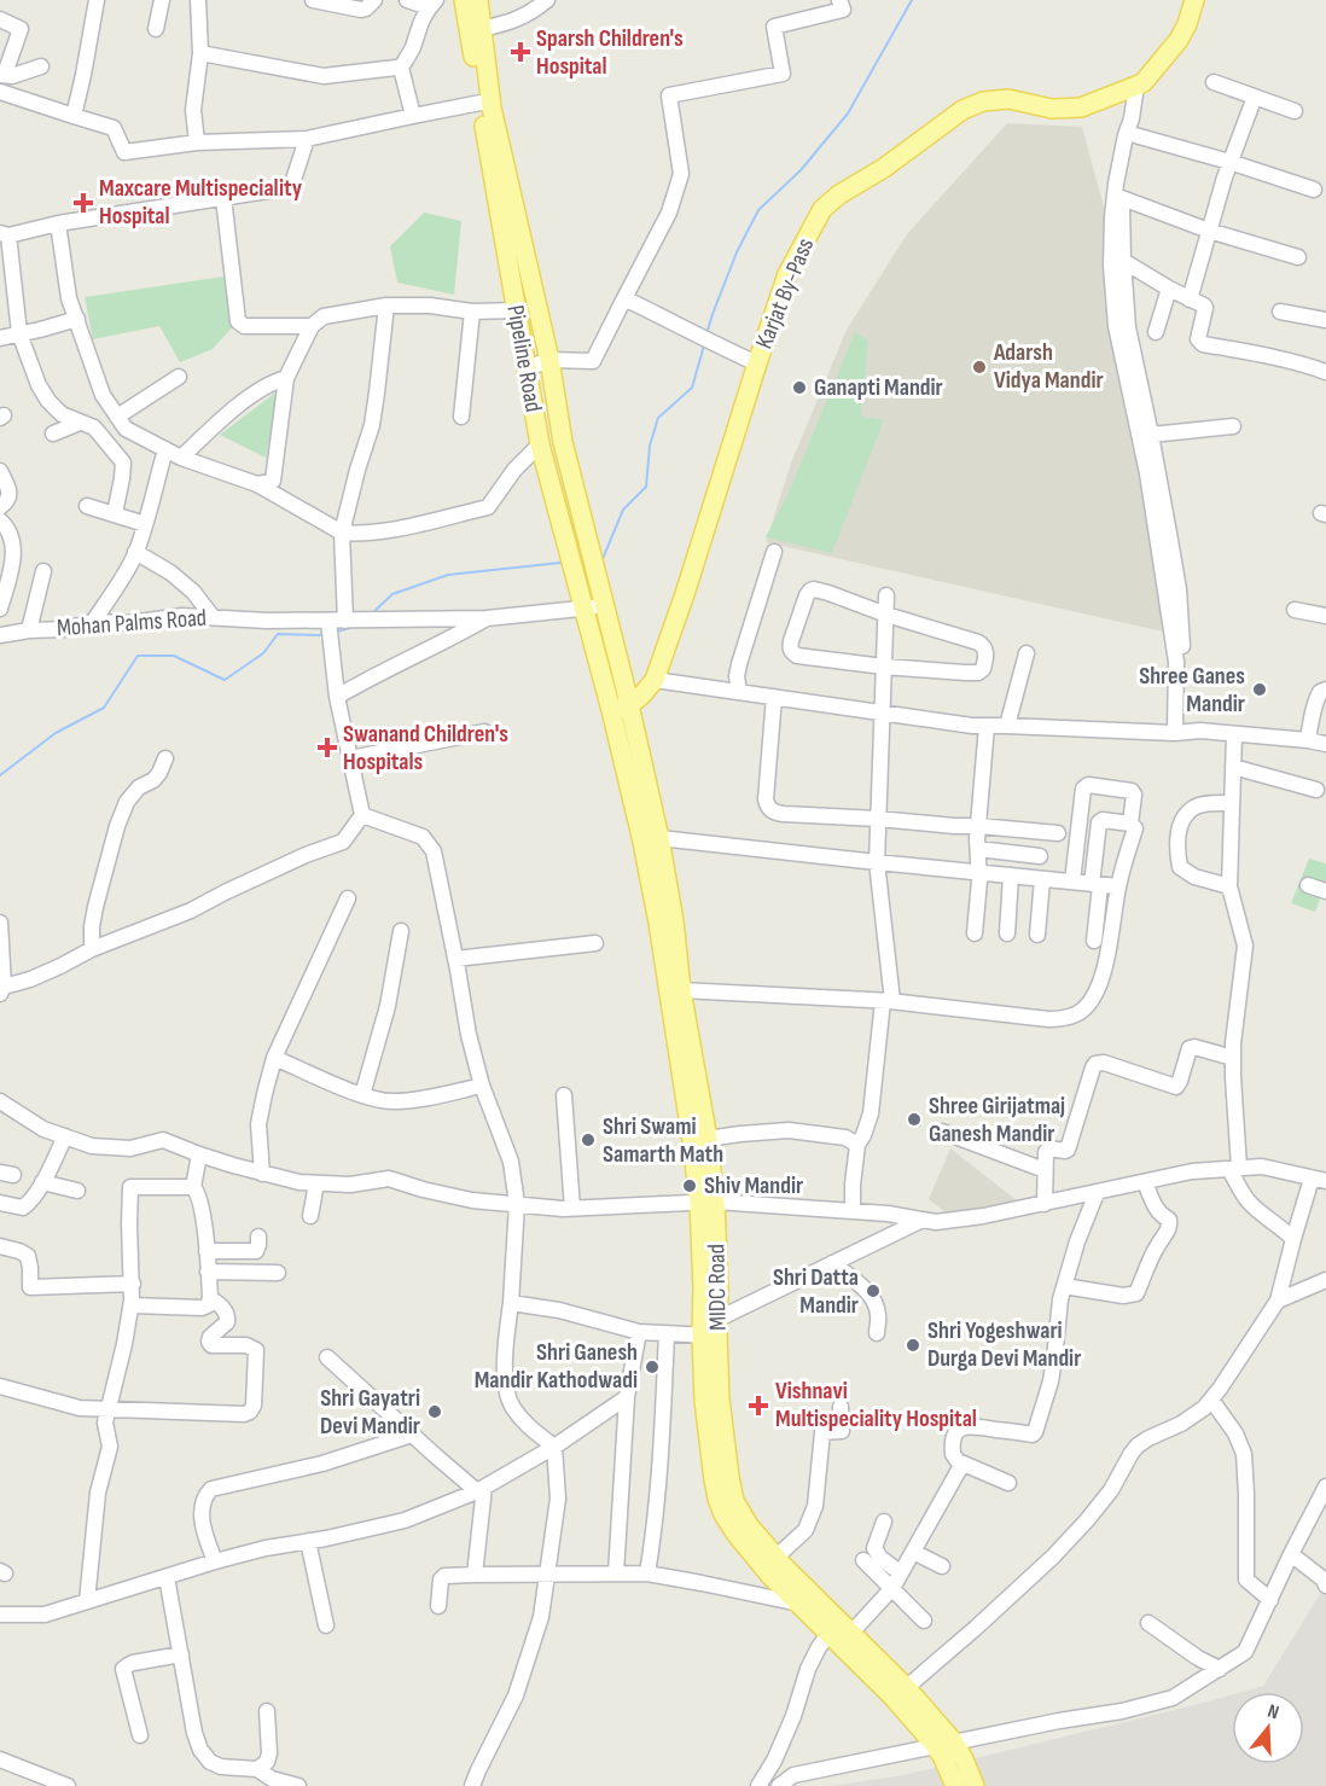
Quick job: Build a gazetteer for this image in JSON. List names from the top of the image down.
{
  "streets": {
    "main road": ["Karjat By-Pass", "Pipeline Road", "MIDC Road"],
    "street": ["Mohan Palms Road"]
  },
  "crossings": [
    ["Karjat By-Pass", "Pipeline Road"],
    ["Karjat By-Pass", "MIDC Road"],
    ["Pipeline Road", "MIDC Road"]
  ],
  "places": {
    "health": [
      "Sparsh Children's Hospital",
      "Maxcare Multispeciality Hospital",
      "Swanand Children's Hospitals",
      "Vishnavi Multispeciality Hospital"
    ],
    "other": [
      "Adarsh Vidya Mandir",
      "Ganapti Mandir",
      "Shree Ganes Mandir",
      "Shree Girijatmaj Ganesh Mandir",
      "Shri Swami Samarth Math",
      "Shiv Mandir",
      "Shri Datta Mandir",
      "Shri Yogeshwari Durga Devi Mandir",
      "Shri Ganesh Mandir Kathodwadi",
      "Shri Gayatri Devi Mandir"
    ]
  },
  "north": "top"
}
